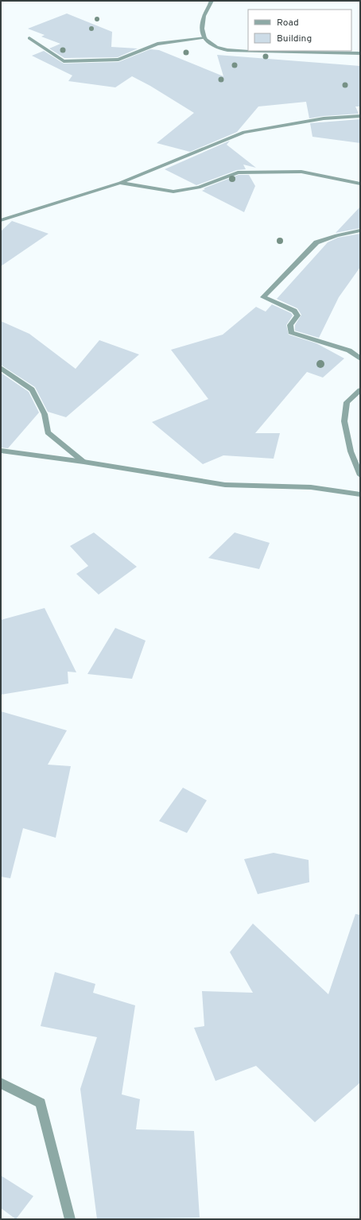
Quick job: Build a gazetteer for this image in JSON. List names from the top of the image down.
{
  "legend": ["Road", "Building"]
}
